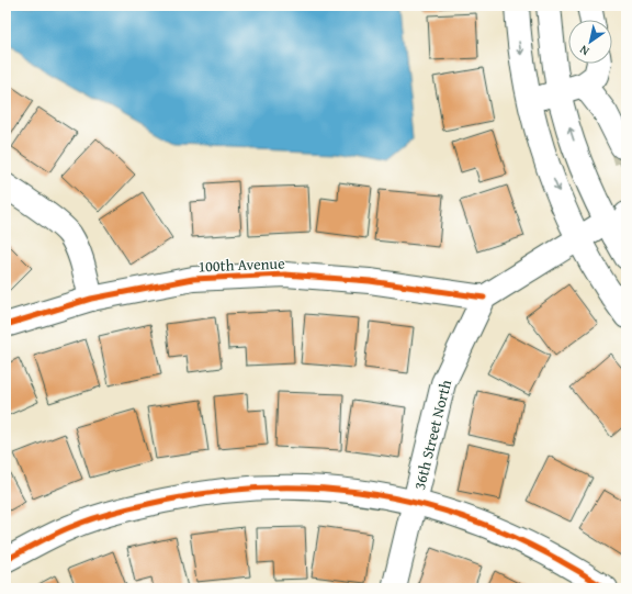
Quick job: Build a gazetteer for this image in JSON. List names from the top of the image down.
{
  "streets": {
    "street": ["100th Avenue", "36th Street North"]
  },
  "crossings": [
    ["100th Avenue", "36th Street North"]
  ],
  "north": "bottom left"
}
